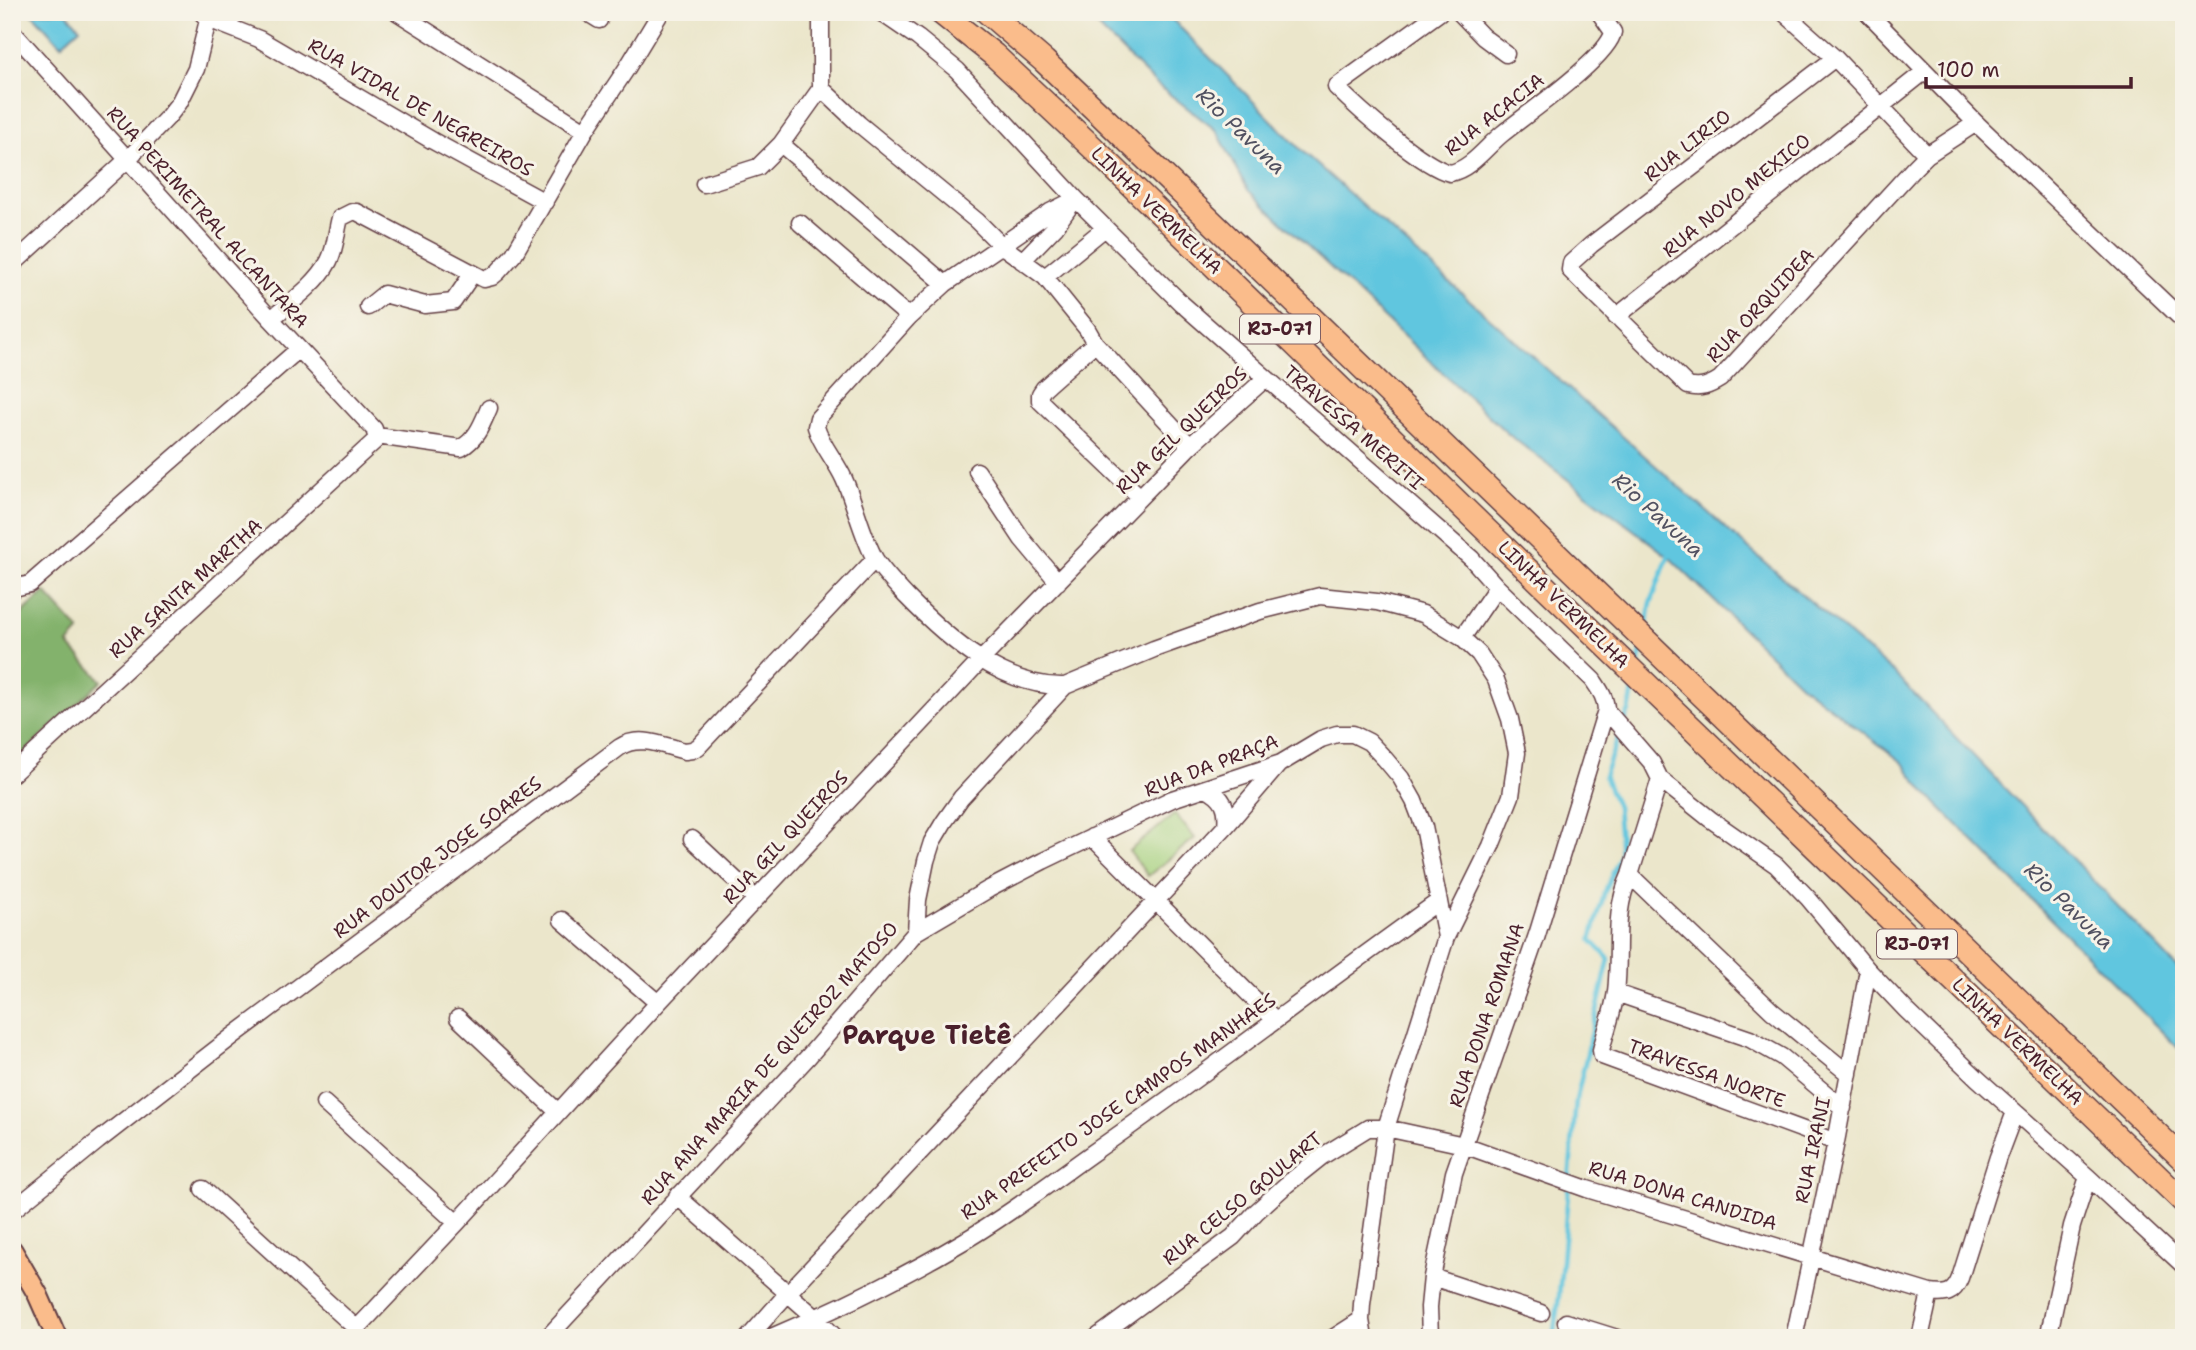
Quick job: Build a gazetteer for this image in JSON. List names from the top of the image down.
{
  "streets": {
    "highway": ["LINHA VERMELHA", "RJ-071"],
    "street": [
      "RUA VIDAL DE NEGREIROS",
      "RUA ACACIA",
      "RUA LIRIO",
      "RUA NOVO MEXICO",
      "RUA PERIMETRAL ALCANTARA",
      "RUA ORQUIDEA",
      "TRAVESSA MERITI",
      "RUA GIL QUEIROS",
      "RUA SANTA MARTHA",
      "RUA DA PRAÇA",
      "RUA DOUTOR JOSE SOARES",
      "RUA DONA ROMANA",
      "RUA ANA MARIA DE QUEIROZ MATOSO",
      "TRAVESSA NORTE",
      "RUA PREFEITO JOSE CAMPOS MANHAES",
      "RUA IRANI",
      "RUA DONA CANDIDA",
      "RUA CELSO GOULART"
    ]
  },
  "crossings": [
    ["RUA LIRIO", "RUA ORQUIDEA"],
    ["RUA NOVO MEXICO", "RUA ORQUIDEA"],
    ["RUA PERIMETRAL ALCANTARA", "RUA SANTA MARTHA"],
    ["TRAVESSA MERITI", "RUA GIL QUEIROS"],
    ["TRAVESSA MERITI", "RUA DONA ROMANA"],
    ["TRAVESSA MERITI", "RUA IRANI"],
    ["RUA DA PRAÇA", "RUA ANA MARIA DE QUEIROZ MATOSO"],
    ["RUA DA PRAÇA", "RUA PREFEITO JOSE CAMPOS MANHAES"],
    ["RUA DONA ROMANA", "RUA DONA CANDIDA"],
    ["RUA ANA MARIA DE QUEIROZ MATOSO", "RUA DONA CANDIDA"],
    ["RUA ANA MARIA DE QUEIROZ MATOSO", "RUA CELSO GOULART"],
    ["TRAVESSA NORTE", "RUA IRANI"],
    ["RUA IRANI", "RUA DONA CANDIDA"],
    ["RUA DONA CANDIDA", "RUA CELSO GOULART"]
  ],
  "districts": ["Parque Tietê"],
  "water": ["Rio Pavuna"],
  "scale_bar": "100 m"
}
